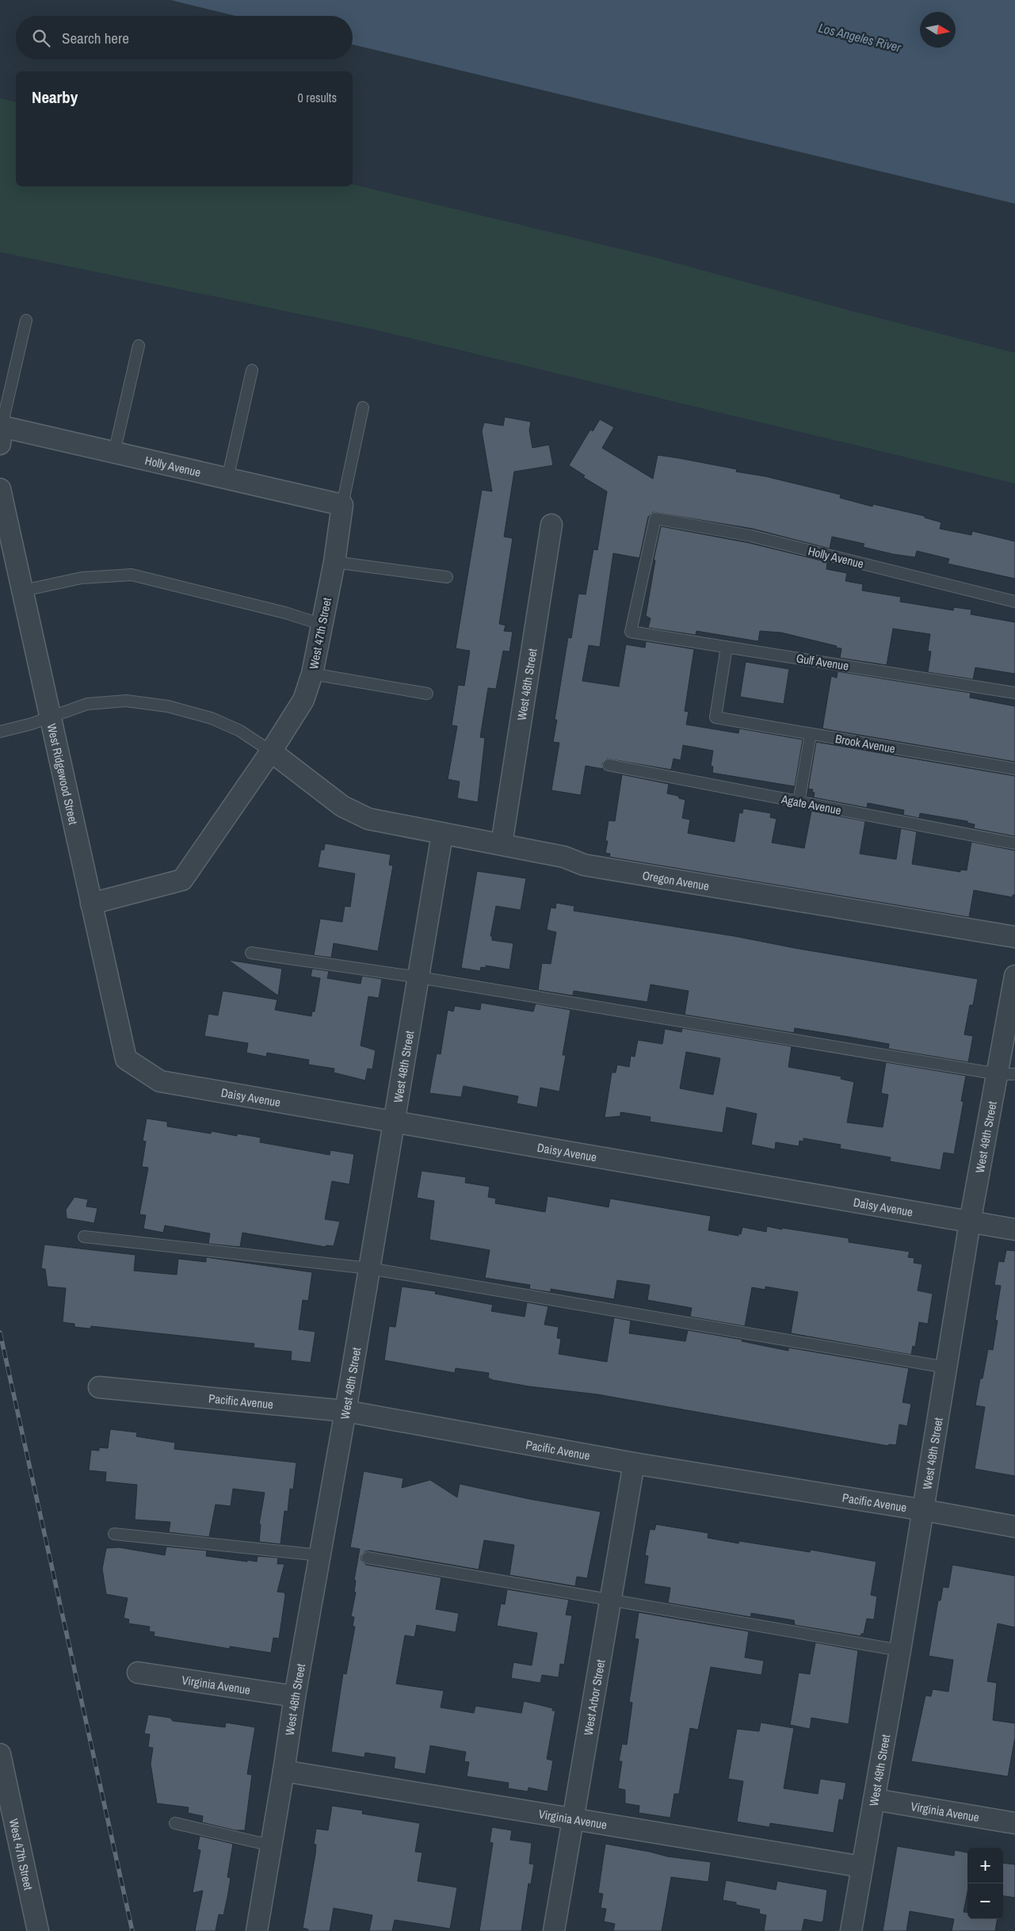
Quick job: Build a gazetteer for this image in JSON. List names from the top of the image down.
{
  "streets": {
    "street": [
      "Holly Avenue",
      "West 47th Street",
      "West 48th Street",
      "West Ridgewood Street",
      "Oregon Avenue",
      "Daisy Avenue",
      "West 49th Street",
      "Pacific Avenue",
      "Virginia Avenue",
      "West Arbor Street"
    ],
    "lane": ["Gulf Avenue", "Brook Avenue", "Agate Avenue"]
  },
  "crossings": [
    ["Holly Avenue", "West 47th Street"],
    ["Holly Avenue", "Gulf Avenue"],
    ["West 47th Street", "West Ridgewood Street"],
    ["West 47th Street", "Oregon Avenue"],
    ["Gulf Avenue", "Brook Avenue"],
    ["West 48th Street", "Oregon Avenue"],
    ["West 48th Street", "Daisy Avenue"],
    ["West 48th Street", "Pacific Avenue"],
    ["West 48th Street", "Virginia Avenue"],
    ["West Ridgewood Street", "Daisy Avenue"],
    ["Daisy Avenue", "West 49th Street"],
    ["West 49th Street", "Pacific Avenue"],
    ["West 49th Street", "Virginia Avenue"],
    ["Pacific Avenue", "West Arbor Street"],
    ["Virginia Avenue", "West Arbor Street"]
  ],
  "water": ["Los Angeles River"],
  "north": "right",
  "page": {
    "search": "Search here",
    "heading": ["Nearby", "0 results"],
    "map_buttons": ["+", "−"]
  }
}
